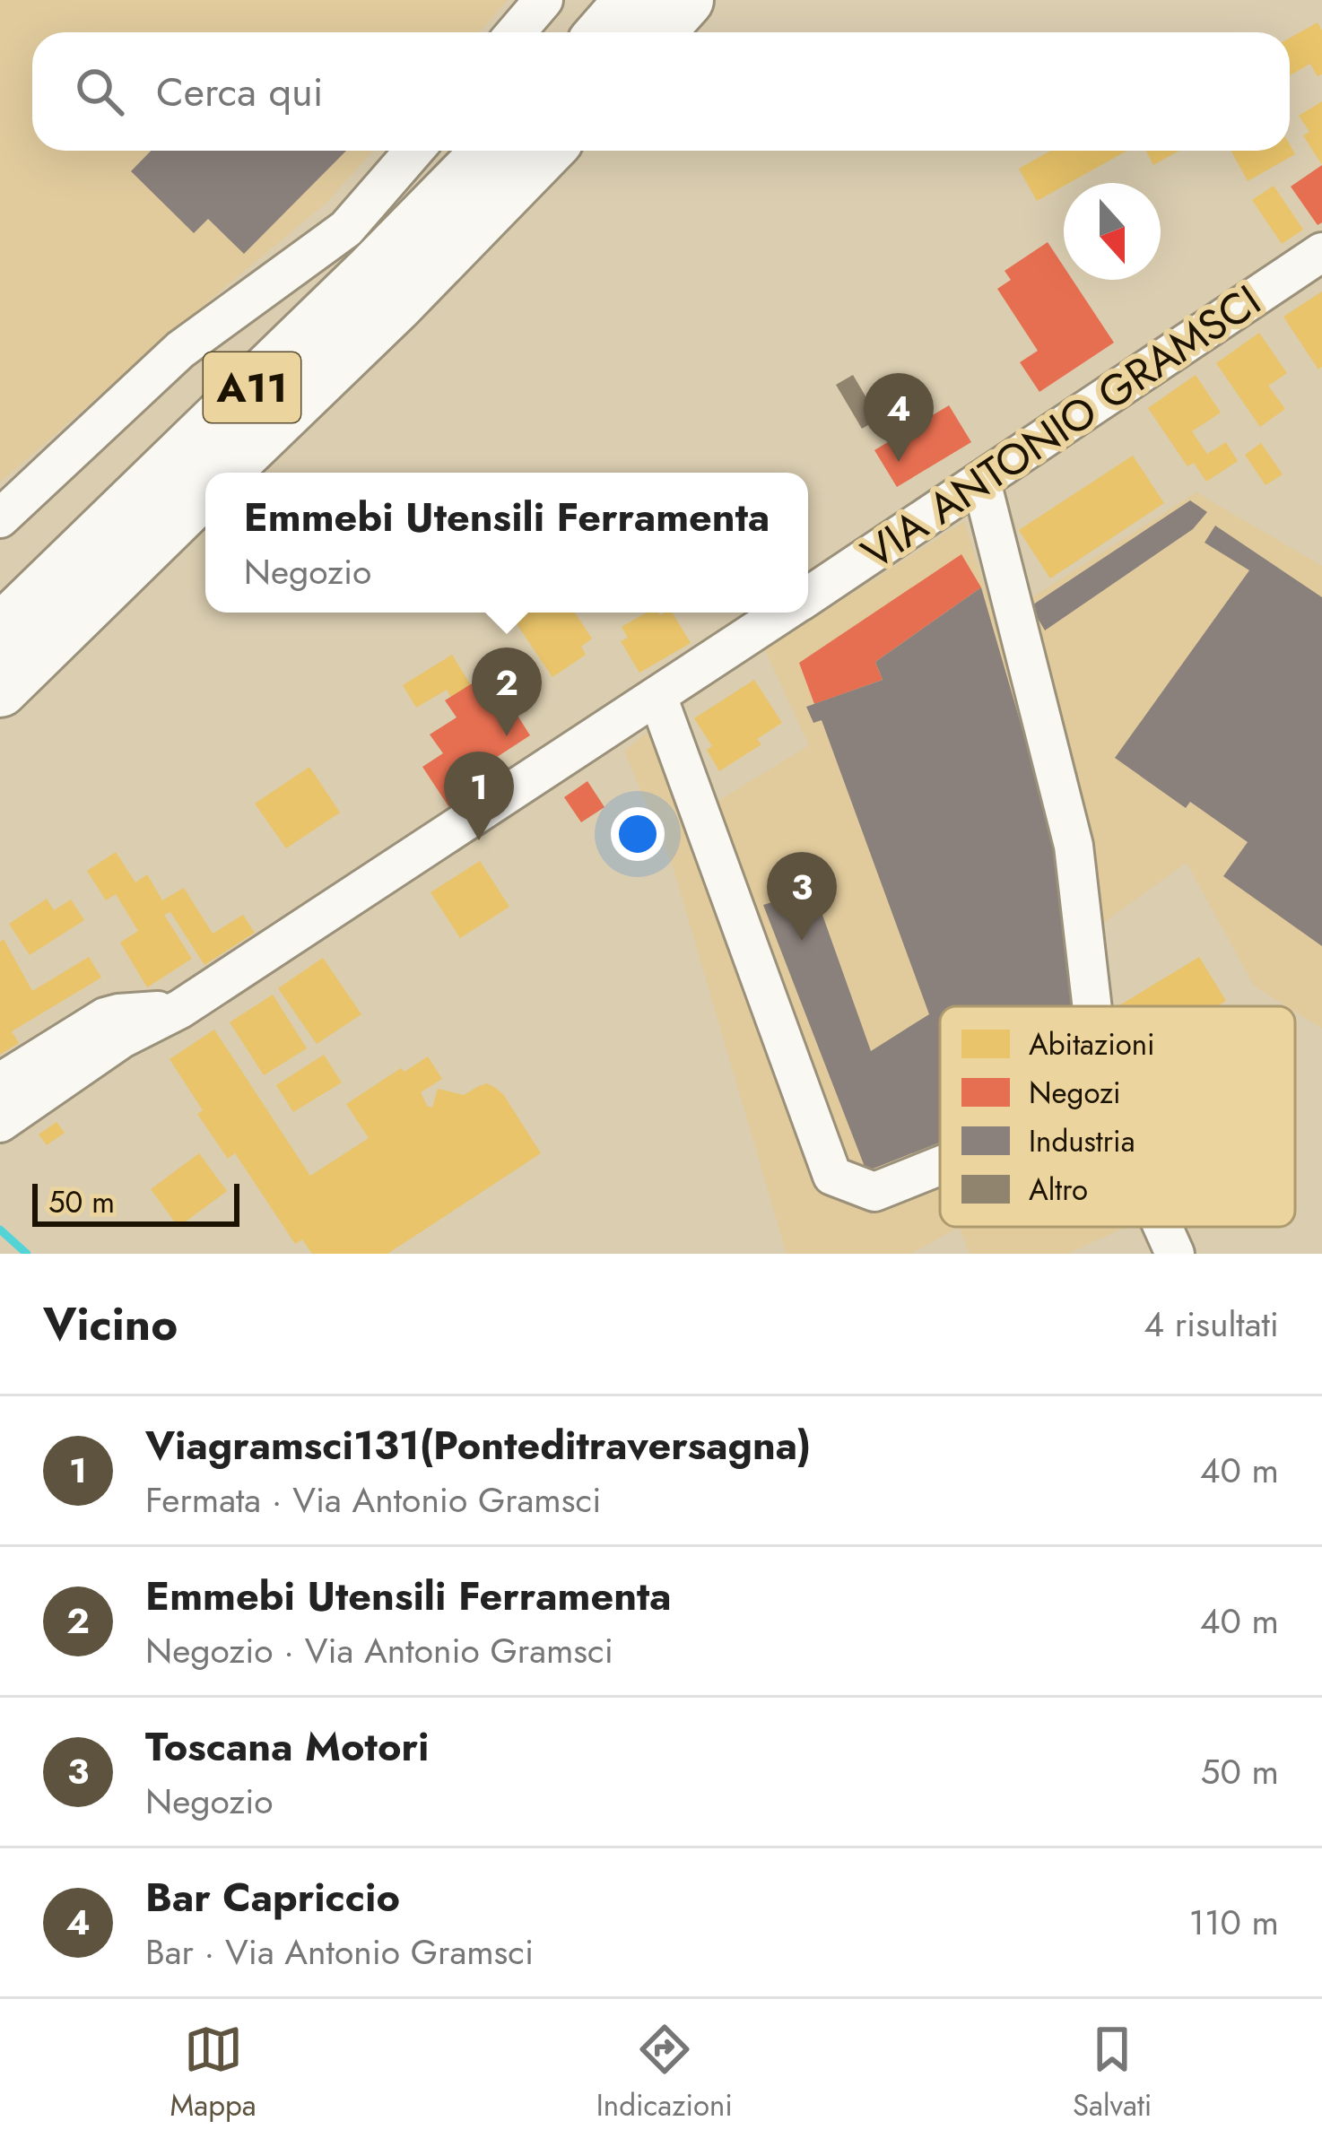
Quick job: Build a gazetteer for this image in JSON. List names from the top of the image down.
{
  "streets": {
    "highway": ["A11"],
    "street": ["VIA ANTONIO GRAMSCI"]
  },
  "legend": [
    "Abitazioni",
    "Negozi",
    "Industria",
    "Altro"
  ],
  "scale_bar": "50 m",
  "north": "bottom",
  "page": {
    "search": "Cerca qui",
    "pins": [
      "4",
      "2",
      "1",
      "3"
    ],
    "popup": ["Emmebi Utensili Ferramenta", "Negozio"],
    "scale": "50 m",
    "heading": ["Vicino", "4 risultati"],
    "list": [
      {
        "mark": "1",
        "name": "Viagramsci131(Ponteditraversagna)",
        "note": "Fermata · Via Antonio Gramsci",
        "value": "40 m"
      },
      {
        "mark": "2",
        "name": "Emmebi Utensili Ferramenta",
        "note": "Negozio · Via Antonio Gramsci",
        "value": "40 m"
      },
      {
        "mark": "3",
        "name": "Toscana Motori",
        "note": "Negozio",
        "value": "50 m"
      },
      {
        "mark": "4",
        "name": "Bar Capriccio",
        "note": "Bar · Via Antonio Gramsci",
        "value": "110 m"
      }
    ],
    "nav": ["Mappa", "Indicazioni", "Salvati"]
  }
}
